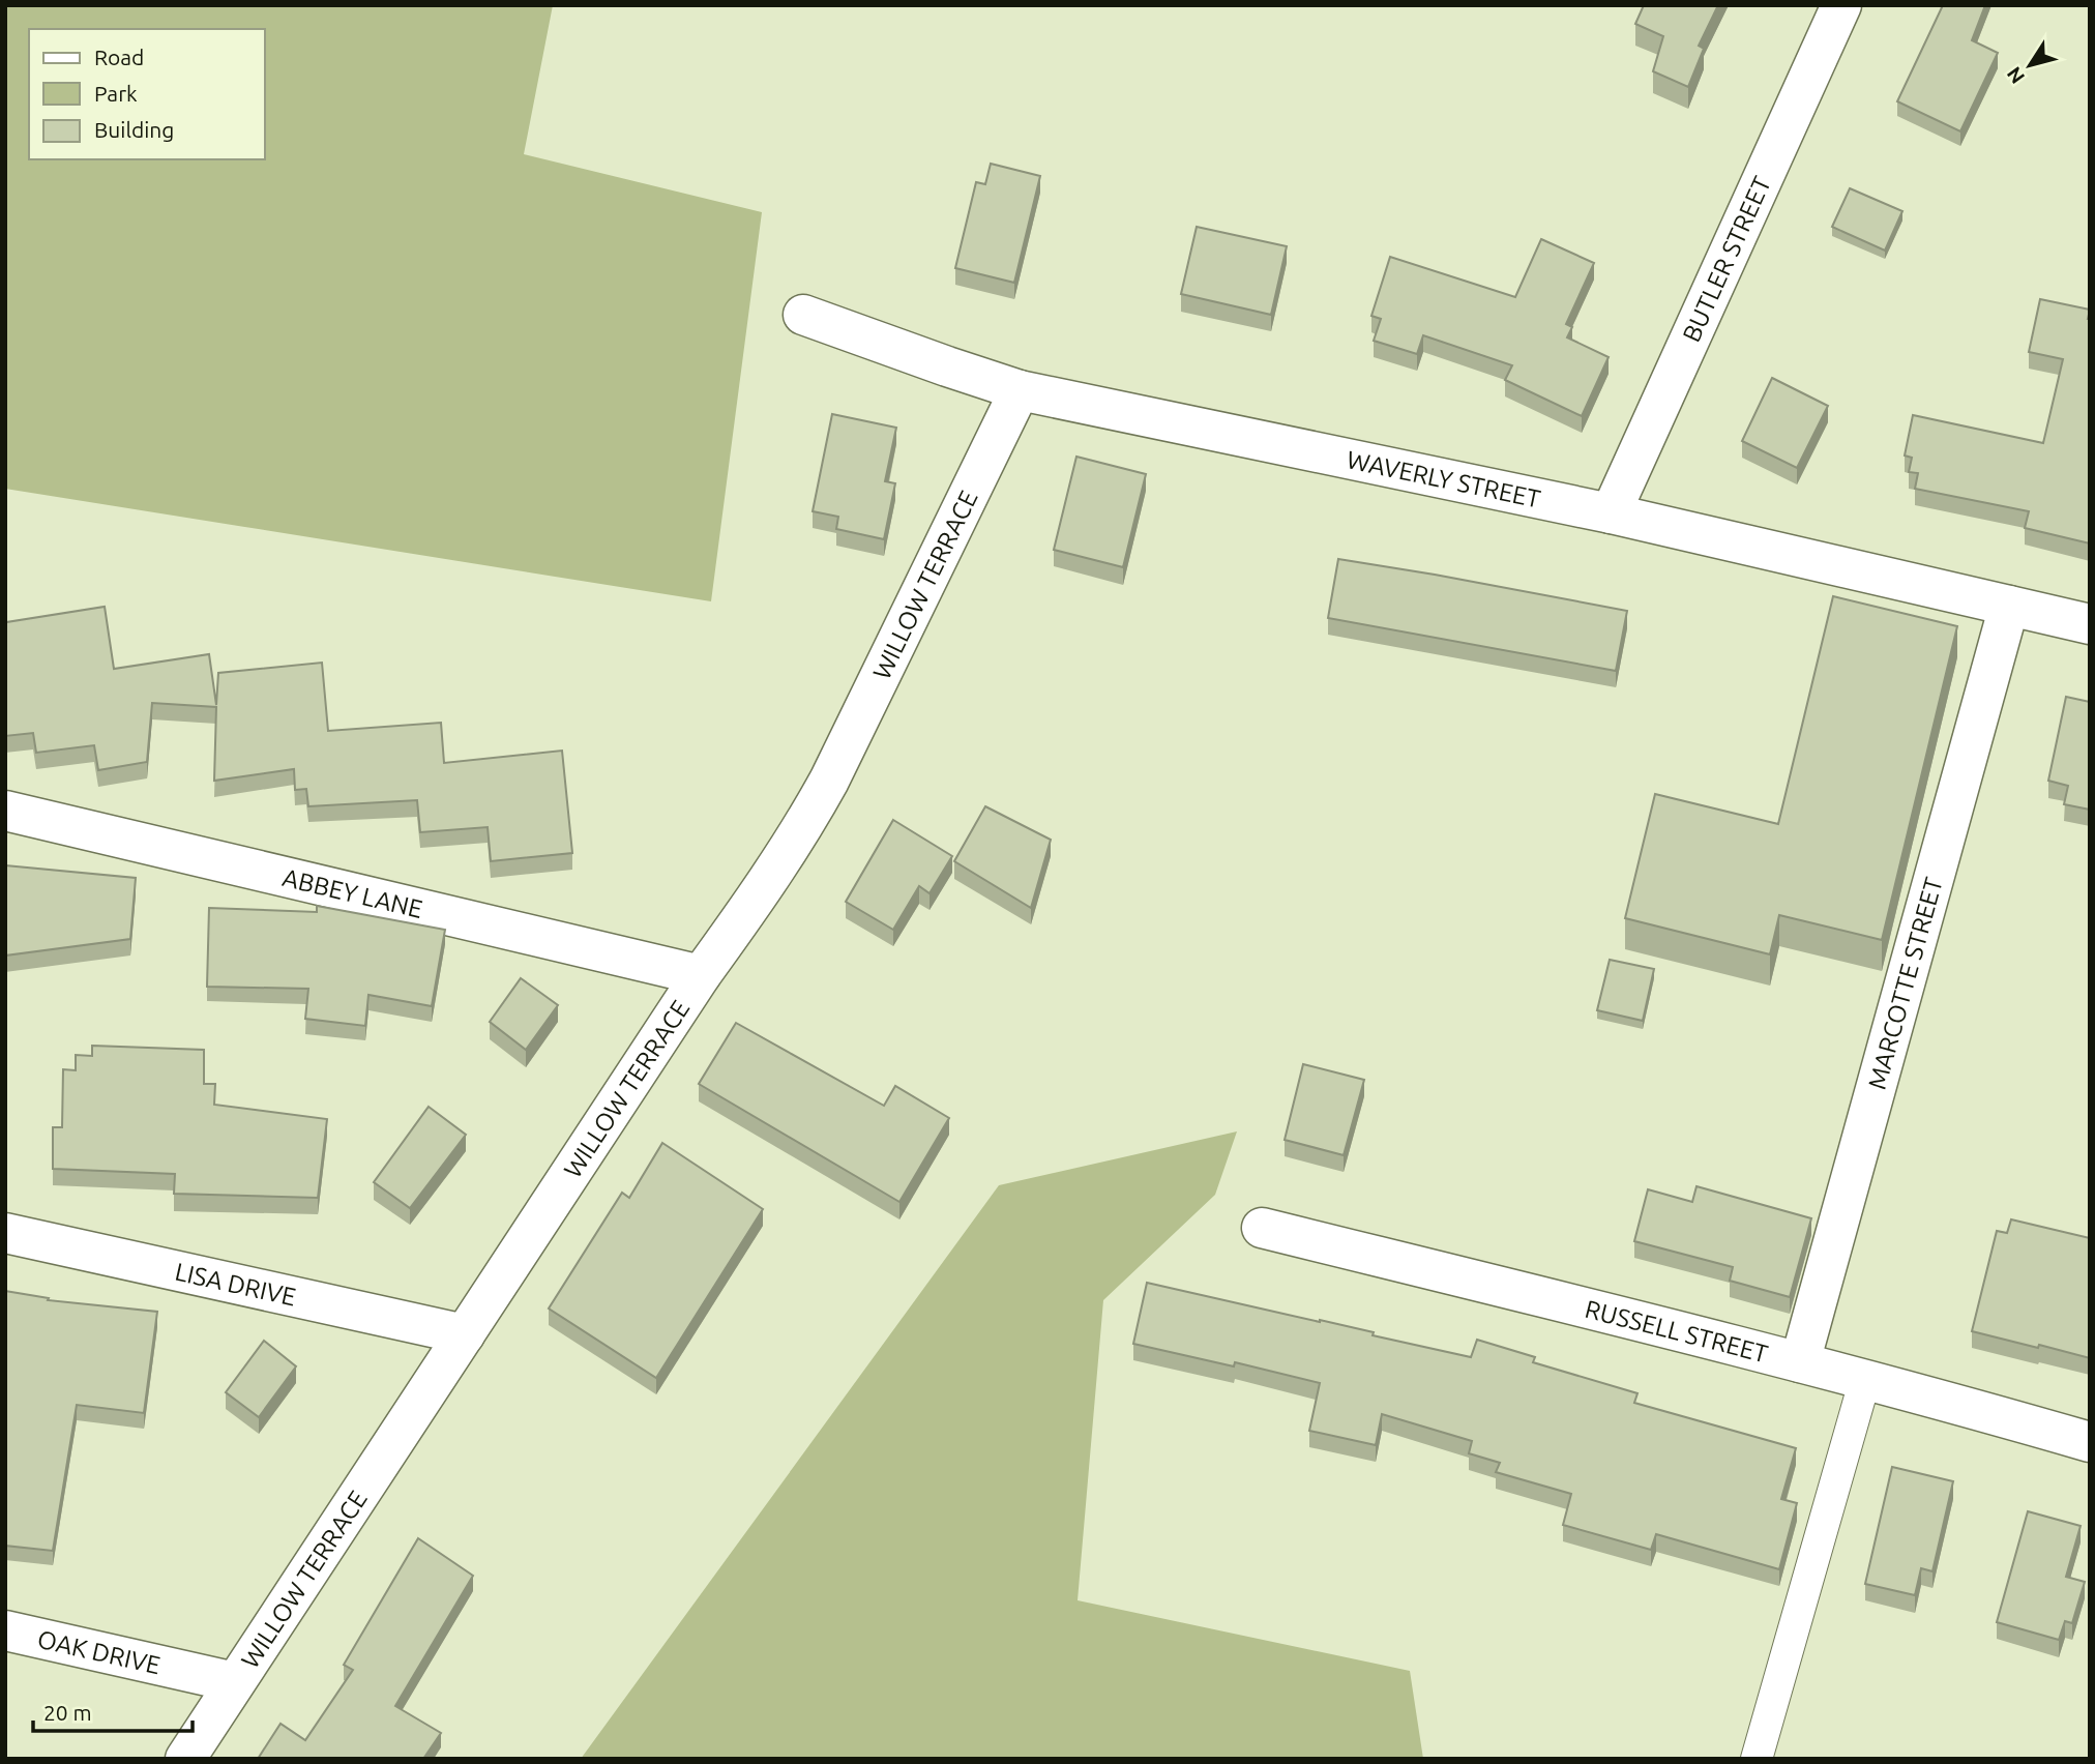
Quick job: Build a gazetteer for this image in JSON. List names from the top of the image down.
{
  "streets": {
    "street": [
      "BUTLER STREET",
      "WAVERLY STREET",
      "WILLOW TERRACE",
      "ABBEY LANE",
      "MARCOTTE STREET",
      "LISA DRIVE",
      "RUSSELL STREET",
      "OAK DRIVE"
    ]
  },
  "crossings": [
    ["BUTLER STREET", "WAVERLY STREET"],
    ["WAVERLY STREET", "WILLOW TERRACE"],
    ["WAVERLY STREET", "MARCOTTE STREET"],
    ["WILLOW TERRACE", "ABBEY LANE"],
    ["WILLOW TERRACE", "LISA DRIVE"],
    ["WILLOW TERRACE", "OAK DRIVE"],
    ["MARCOTTE STREET", "RUSSELL STREET"]
  ],
  "legend": ["Road", "Park", "Building"],
  "scale_bar": "20 m",
  "north": "bottom left"
}
